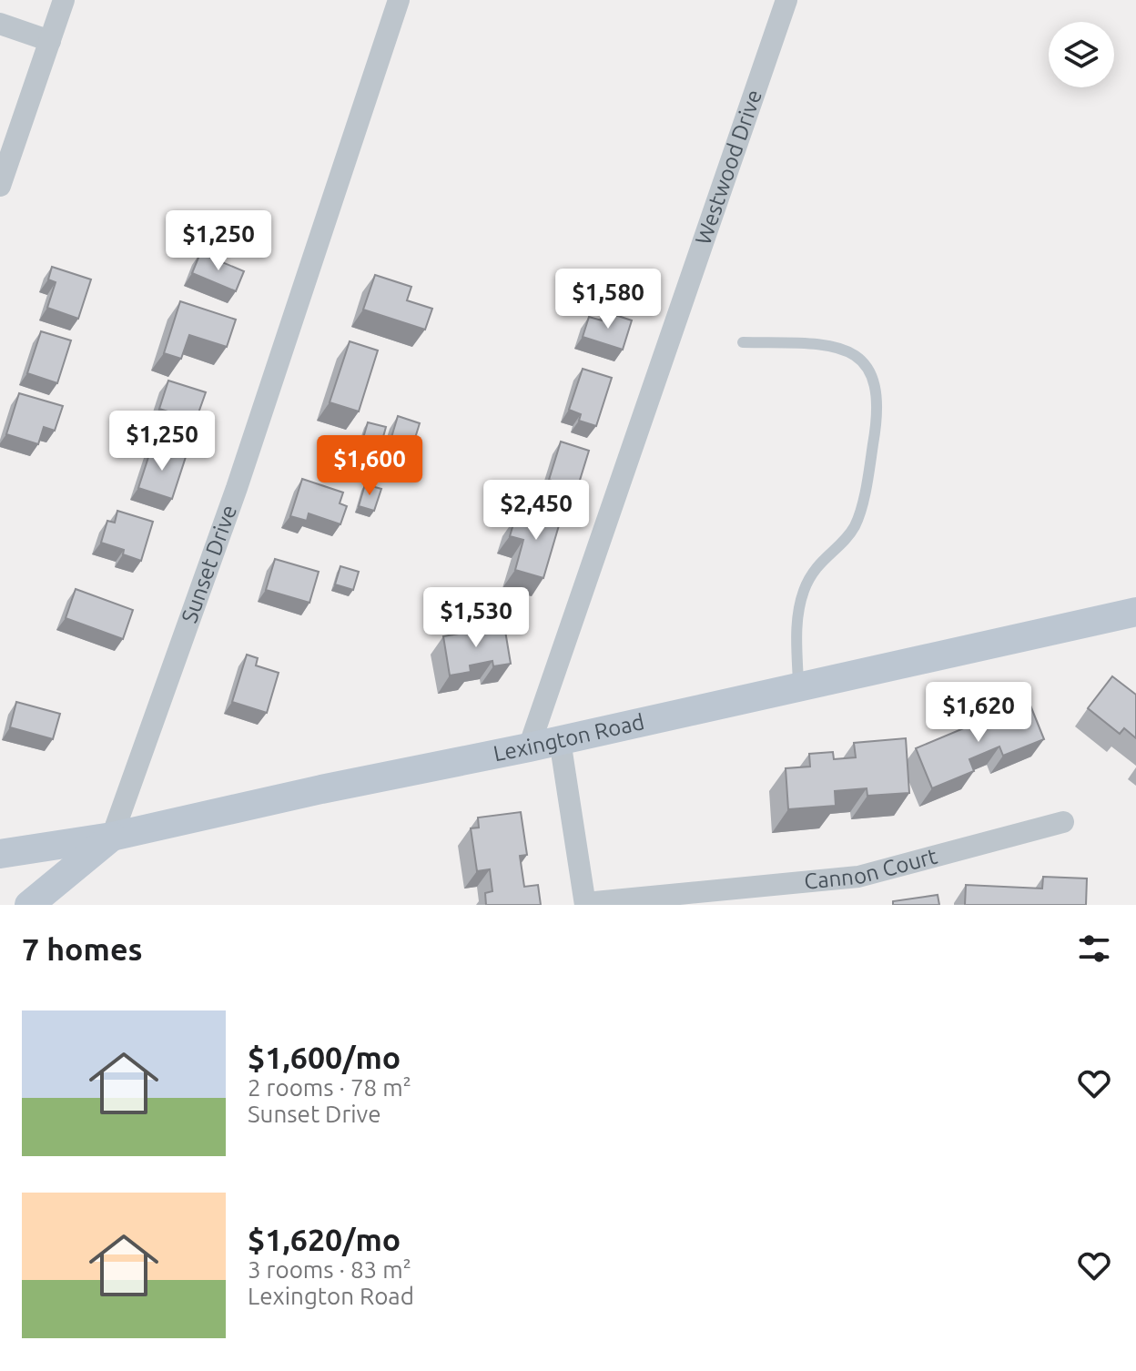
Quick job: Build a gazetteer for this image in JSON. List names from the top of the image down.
{
  "streets": {
    "main road": ["Lexington Road"],
    "street": ["Westwood Drive", "Sunset Drive", "Cannon Court"]
  },
  "crossings": [
    ["Westwood Drive", "Lexington Road"],
    ["Sunset Drive", "Lexington Road"]
  ],
  "page": {
    "price": [
      "$1,250",
      "$1,580",
      "$1,250",
      "$1,600",
      "$2,450",
      "$1,530",
      "$1,620"
    ],
    "heading": "7 homes",
    "list": [
      {
        "name": "$1,600/mo",
        "note": "2 rooms · 78 m² · Sunset Drive"
      },
      {
        "name": "$1,620/mo",
        "note": "3 rooms · 83 m² · Lexington Road"
      }
    ]
  }
}
